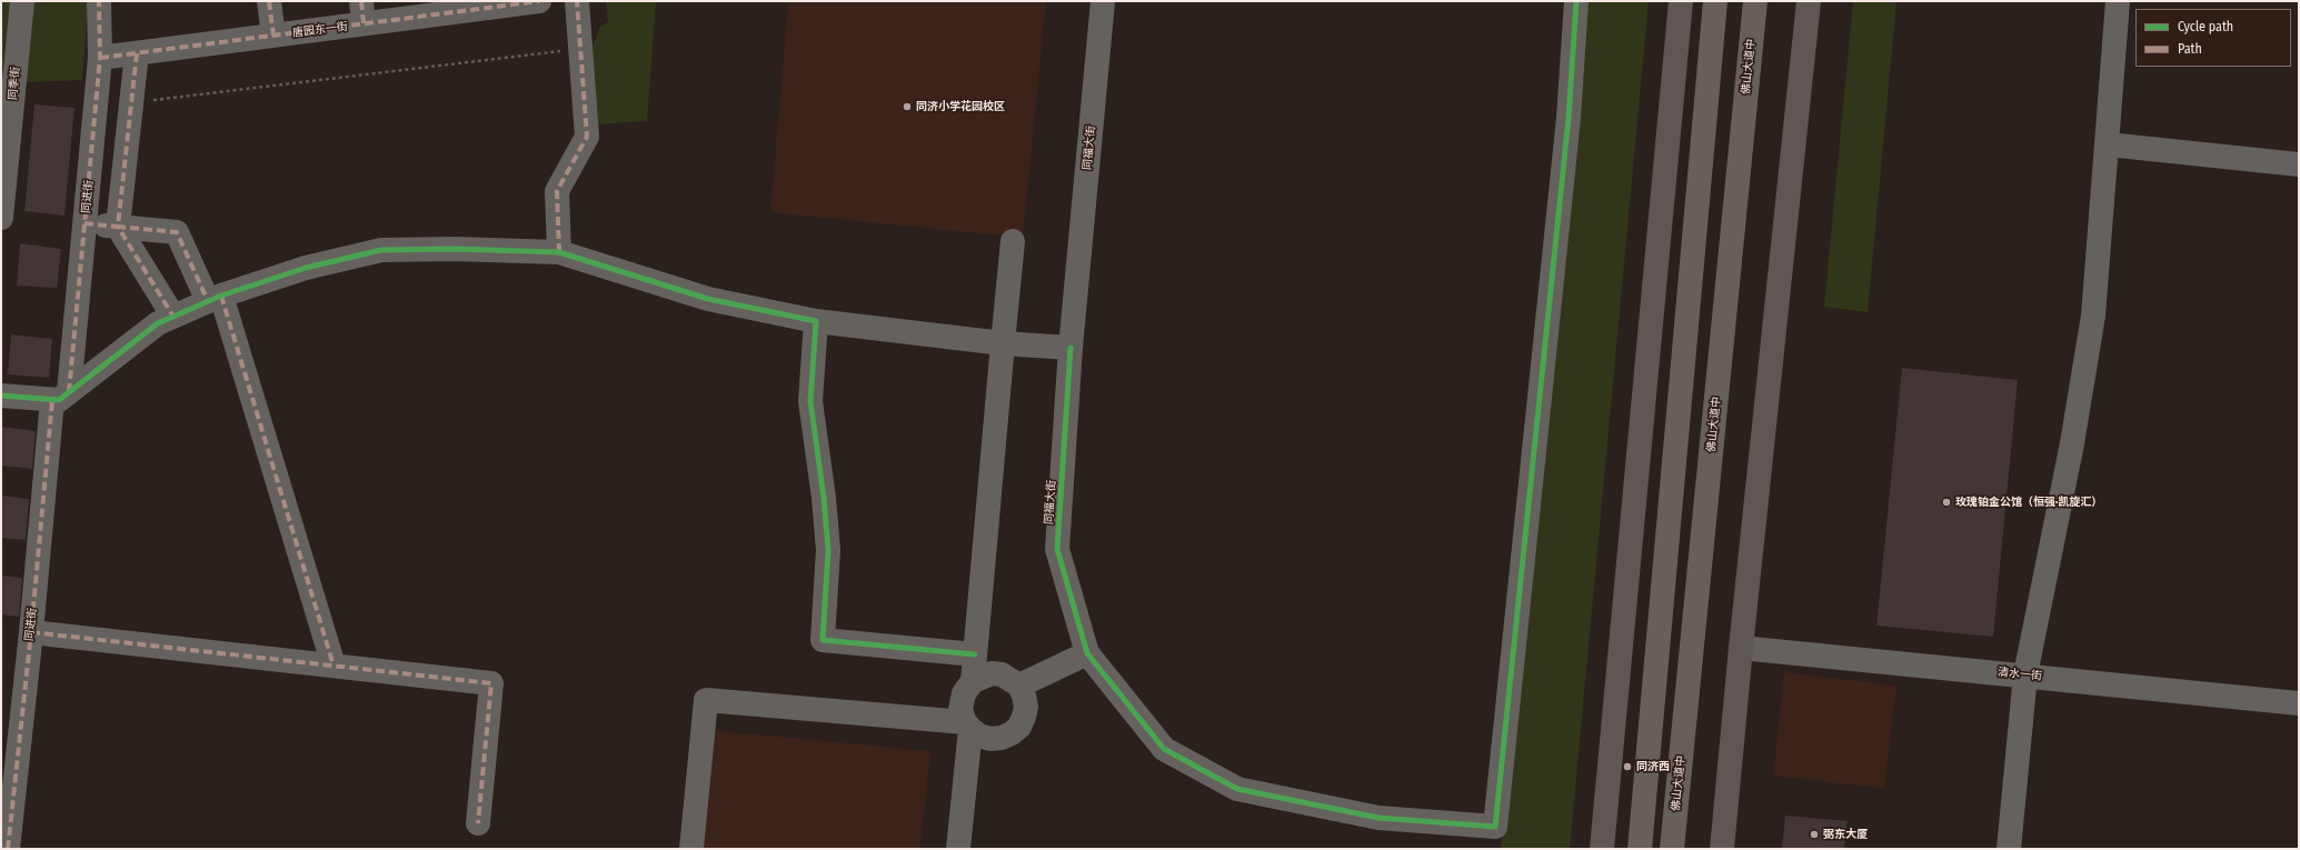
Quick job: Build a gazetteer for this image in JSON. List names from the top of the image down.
{
  "streets": {
    "highway": ["佛山大道中"],
    "street": [
      "唐园东一街",
      "同季街",
      "同福大街",
      "同进街",
      "清水一街"
    ]
  },
  "crossings": [
    ["唐园东一街", "同进街"]
  ],
  "places": [
    "同济小学花园校区",
    "玫瑰铂金公馆（恒强·凯旋汇）",
    "同济西",
    "弼东大厦"
  ],
  "legend": ["Cycle path", "Path"]
}
